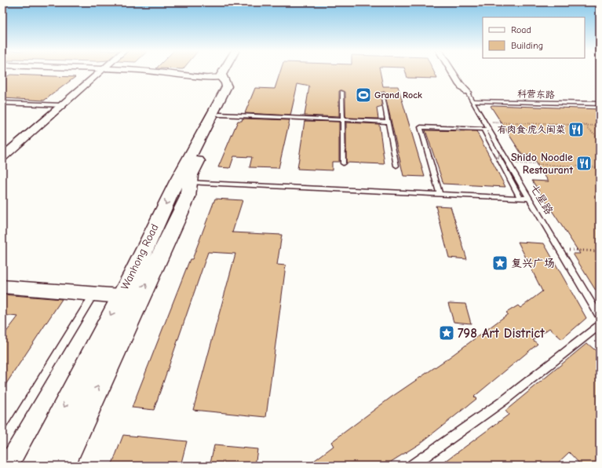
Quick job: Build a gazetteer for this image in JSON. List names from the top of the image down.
{
  "streets": {
    "street": ["Wanhong Road"],
    "lane": ["科营东路", "七星路"]
  },
  "crossings": [
    ["科营东路", "七星路"]
  ],
  "places": {
    "sports": ["Grand Rock"],
    "restaurant": ["有肉食·虎久闽菜", "Shido Noodle Restaurant"],
    "place": ["复兴广场", "798 Art District"]
  },
  "legend": ["Road", "Building"]
}
